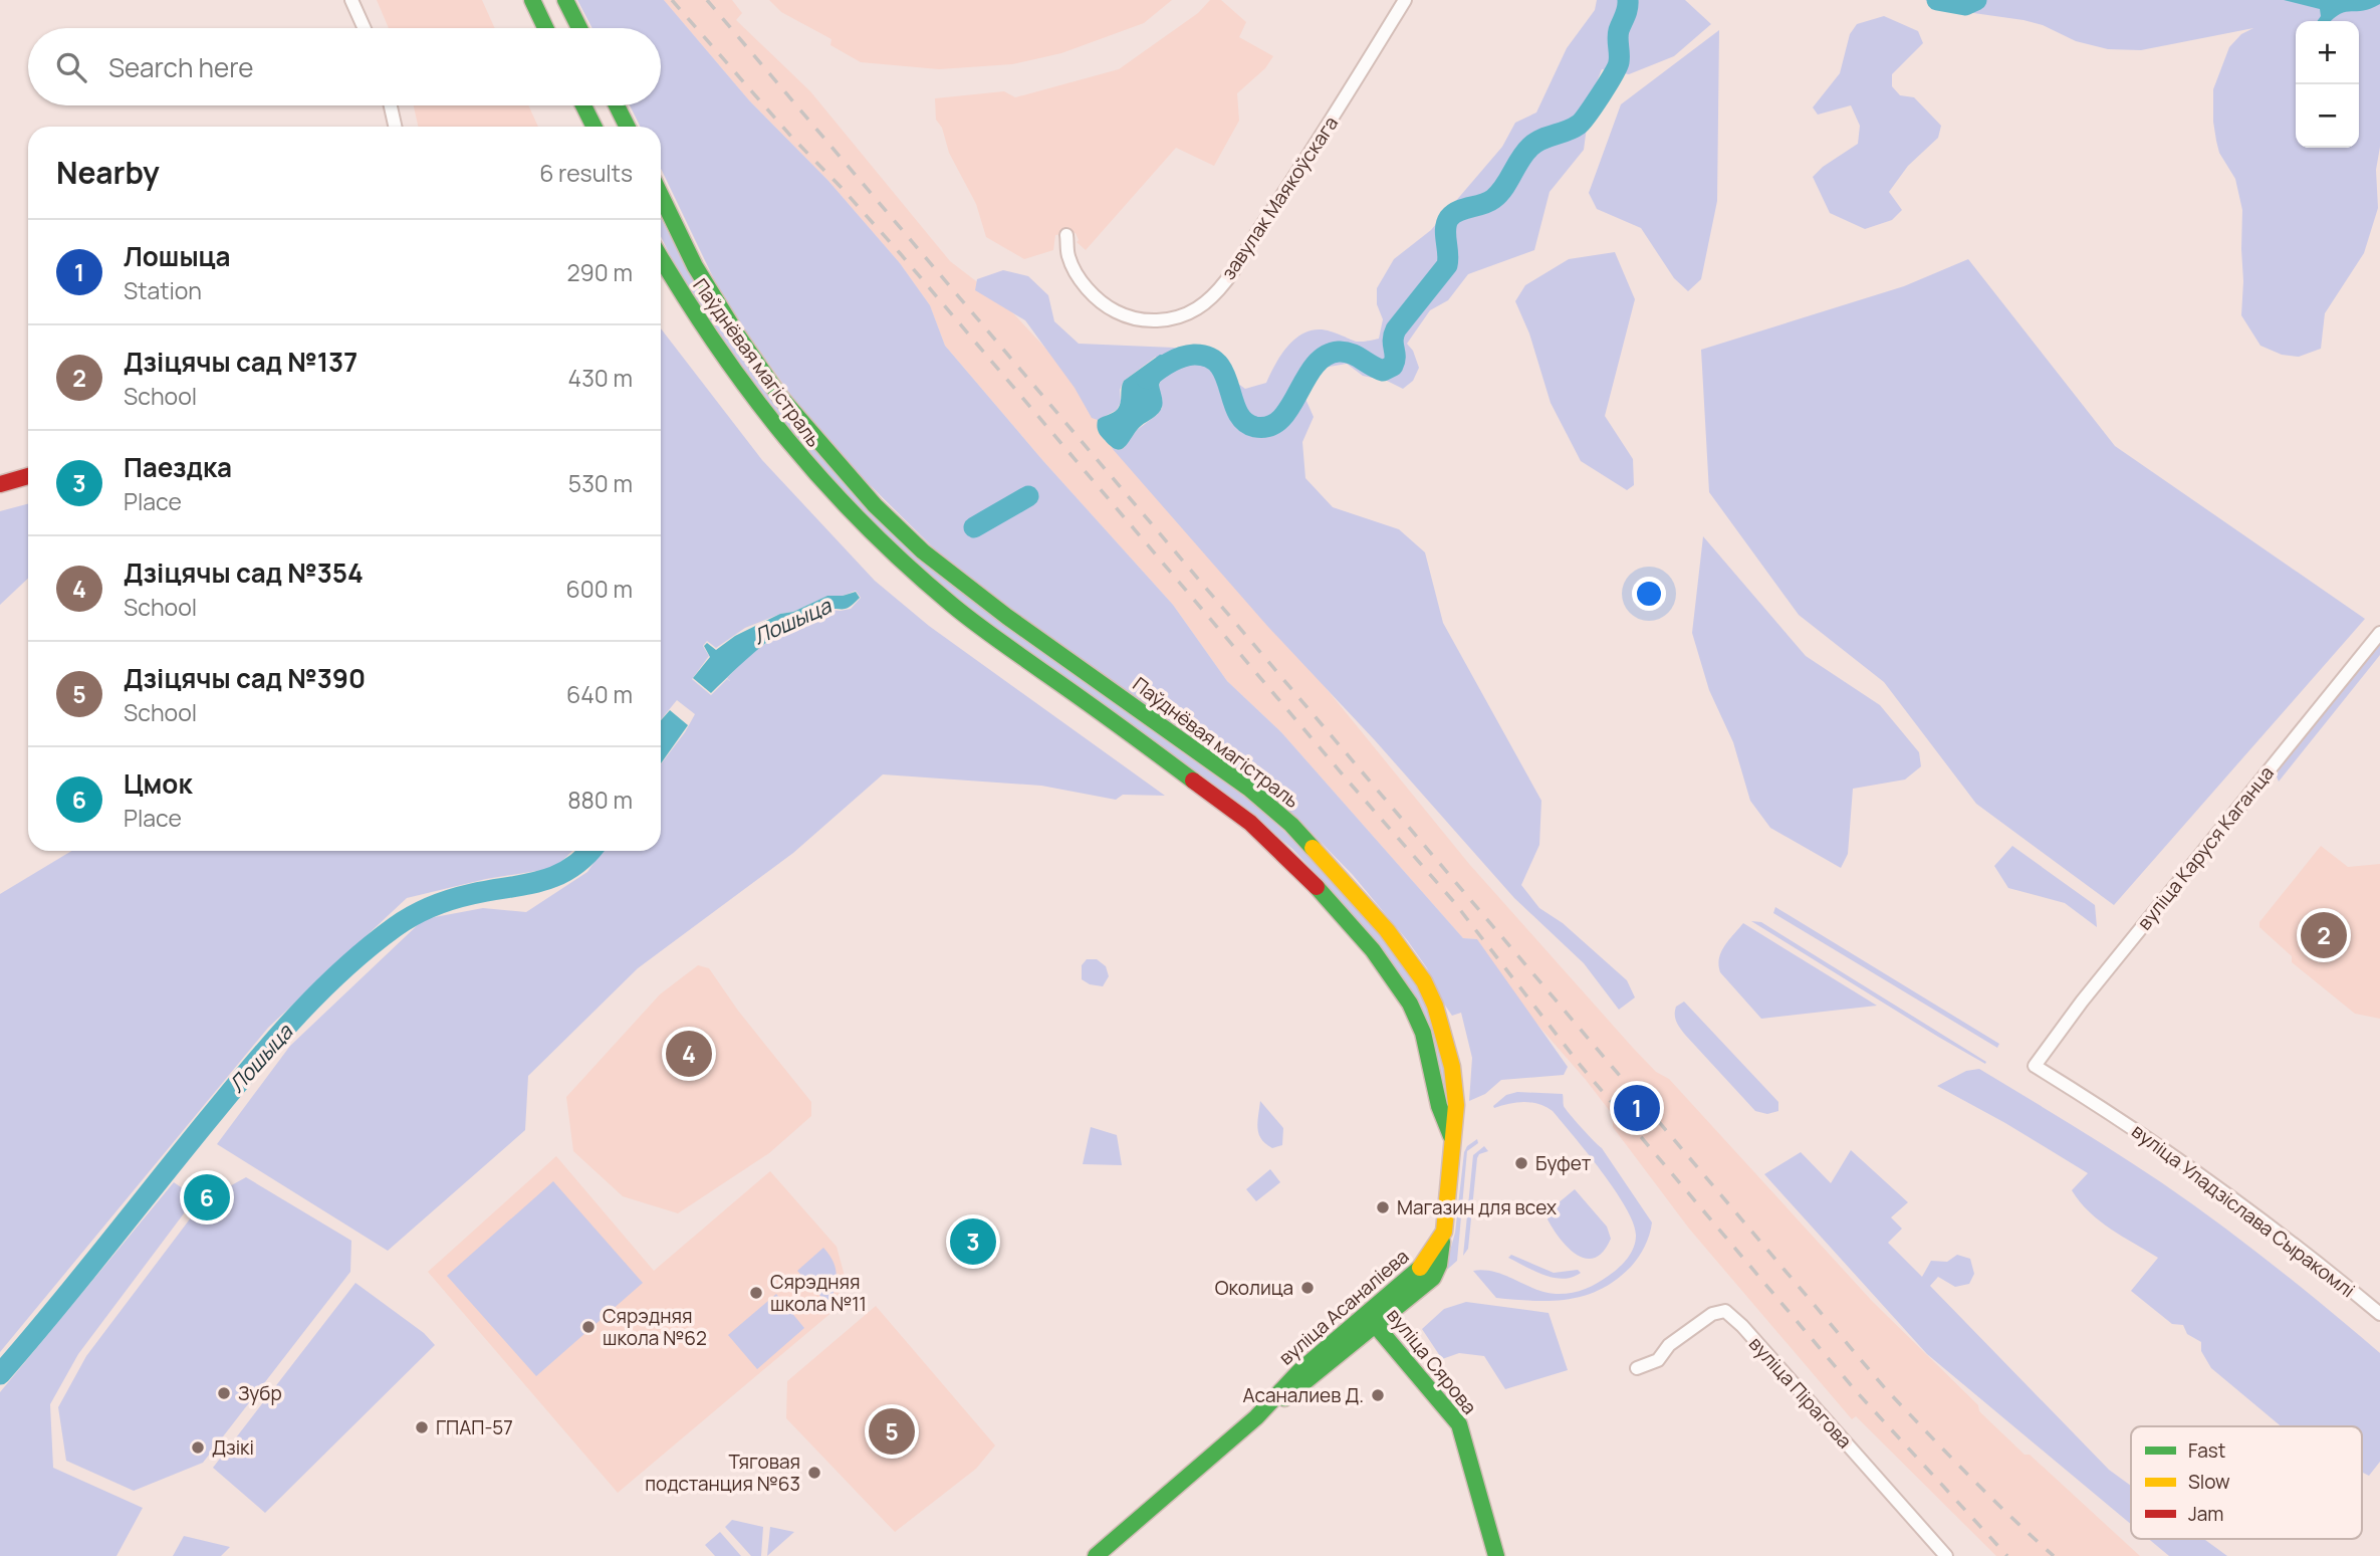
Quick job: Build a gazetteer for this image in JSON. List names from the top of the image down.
{
  "streets": {
    "main road": ["Паўднёвая магістраль", "вуліца Асаналіева", "вуліца Сярова"],
    "street": [
      "завулак Маякоўскага",
      "вуліца Каруся Каганца",
      "вуліца Уладзіслава Сыракомлі",
      "вуліца Пірагова"
    ]
  },
  "crossings": [
    ["Паўднёвая магістраль", "вуліца Асаналіева"],
    ["вуліца Каруся Каганца", "вуліца Уладзіслава Сыракомлі"],
    ["вуліца Асаналіева", "вуліца Сярова"]
  ],
  "water": ["Лошыца"],
  "places": [
    "Буфет",
    "Магазин для всех",
    "Околица",
    "Сярэдняя школа №11",
    "Сярэдняя школа №62",
    "Зубр",
    "Асаналиев Д.",
    "ГПАП-57",
    "Дзікі",
    "Тяговая подстанция №63"
  ],
  "legend": ["Fast", "Slow", "Jam"],
  "page": {
    "map_buttons": ["+", "−"],
    "search": "Search here",
    "heading": ["Nearby", "6 results"],
    "list": [
      {
        "mark": "1",
        "name": "Лошыца",
        "note": "Station",
        "value": "290 m"
      },
      {
        "mark": "2",
        "name": "Дзіцячы сад №137",
        "note": "School",
        "value": "430 m"
      },
      {
        "mark": "3",
        "name": "Паездка",
        "note": "Place",
        "value": "530 m"
      },
      {
        "mark": "4",
        "name": "Дзіцячы сад №354",
        "note": "School",
        "value": "600 m"
      },
      {
        "mark": "5",
        "name": "Дзіцячы сад №390",
        "note": "School",
        "value": "640 m"
      },
      {
        "mark": "6",
        "name": "Цмок",
        "note": "Place",
        "value": "880 m"
      }
    ],
    "pins": [
      "2",
      "4",
      "1",
      "6",
      "3",
      "5"
    ]
  }
}
